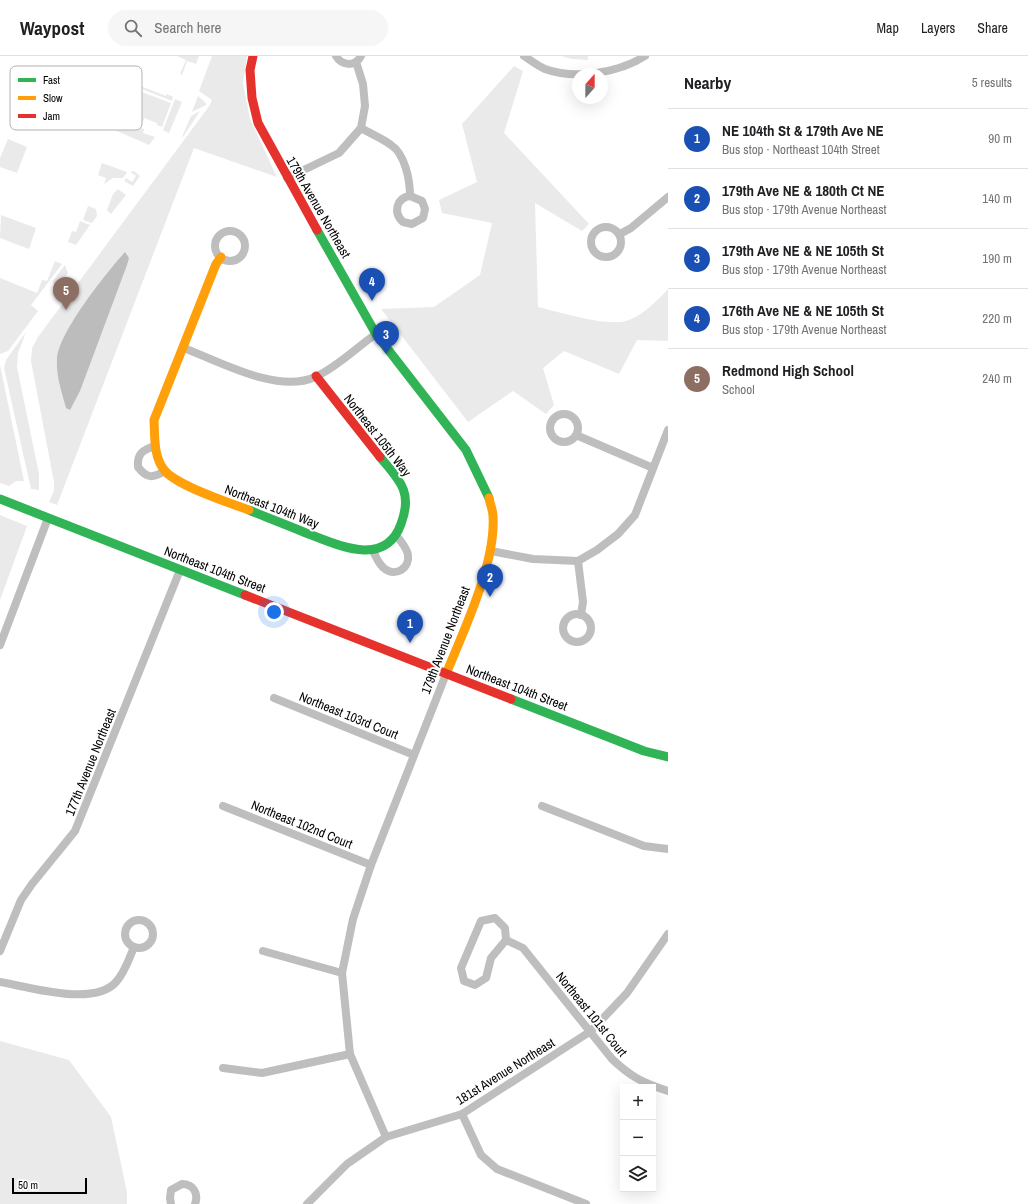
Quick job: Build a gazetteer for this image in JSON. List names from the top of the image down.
{
  "streets": {
    "street": [
      "179th Avenue Northeast",
      "Northeast 105th Way",
      "Northeast 104th Way",
      "Northeast 104th Street",
      "Northeast 103rd Court",
      "177th Avenue Northeast",
      "Northeast 102nd Court",
      "Northeast 101st Court",
      "181st Avenue Northeast"
    ]
  },
  "crossings": [
    ["179th Avenue Northeast", "Northeast 104th Street"],
    ["179th Avenue Northeast", "Northeast 103rd Court"],
    ["179th Avenue Northeast", "Northeast 102nd Court"],
    ["179th Avenue Northeast", "181st Avenue Northeast"],
    ["Northeast 105th Way", "Northeast 104th Way"],
    ["Northeast 104th Street", "177th Avenue Northeast"],
    ["Northeast 101st Court", "181st Avenue Northeast"]
  ],
  "legend": ["Fast", "Slow", "Jam"],
  "scale_bar": "50 m",
  "north": "top",
  "page": {
    "header": "Waypost",
    "search": "Search here",
    "nav": ["Map", "Layers", "Share"],
    "heading": ["Nearby", "5 results"],
    "list": [
      {
        "mark": "1",
        "name": "NE 104th St & 179th Ave NE",
        "note": "Bus stop · Northeast 104th Street",
        "value": "90 m"
      },
      {
        "mark": "2",
        "name": "179th Ave NE & 180th Ct NE",
        "note": "Bus stop · 179th Avenue Northeast",
        "value": "140 m"
      },
      {
        "mark": "3",
        "name": "179th Ave NE & NE 105th St",
        "note": "Bus stop · 179th Avenue Northeast",
        "value": "190 m"
      },
      {
        "mark": "4",
        "name": "176th Ave NE & NE 105th St",
        "note": "Bus stop · 179th Avenue Northeast",
        "value": "220 m"
      },
      {
        "mark": "5",
        "name": "Redmond High School",
        "note": "School",
        "value": "240 m"
      }
    ],
    "pins": [
      "4",
      "5",
      "3",
      "2",
      "1"
    ],
    "map_buttons": ["+", "−"],
    "scale": "50 m"
  }
}
